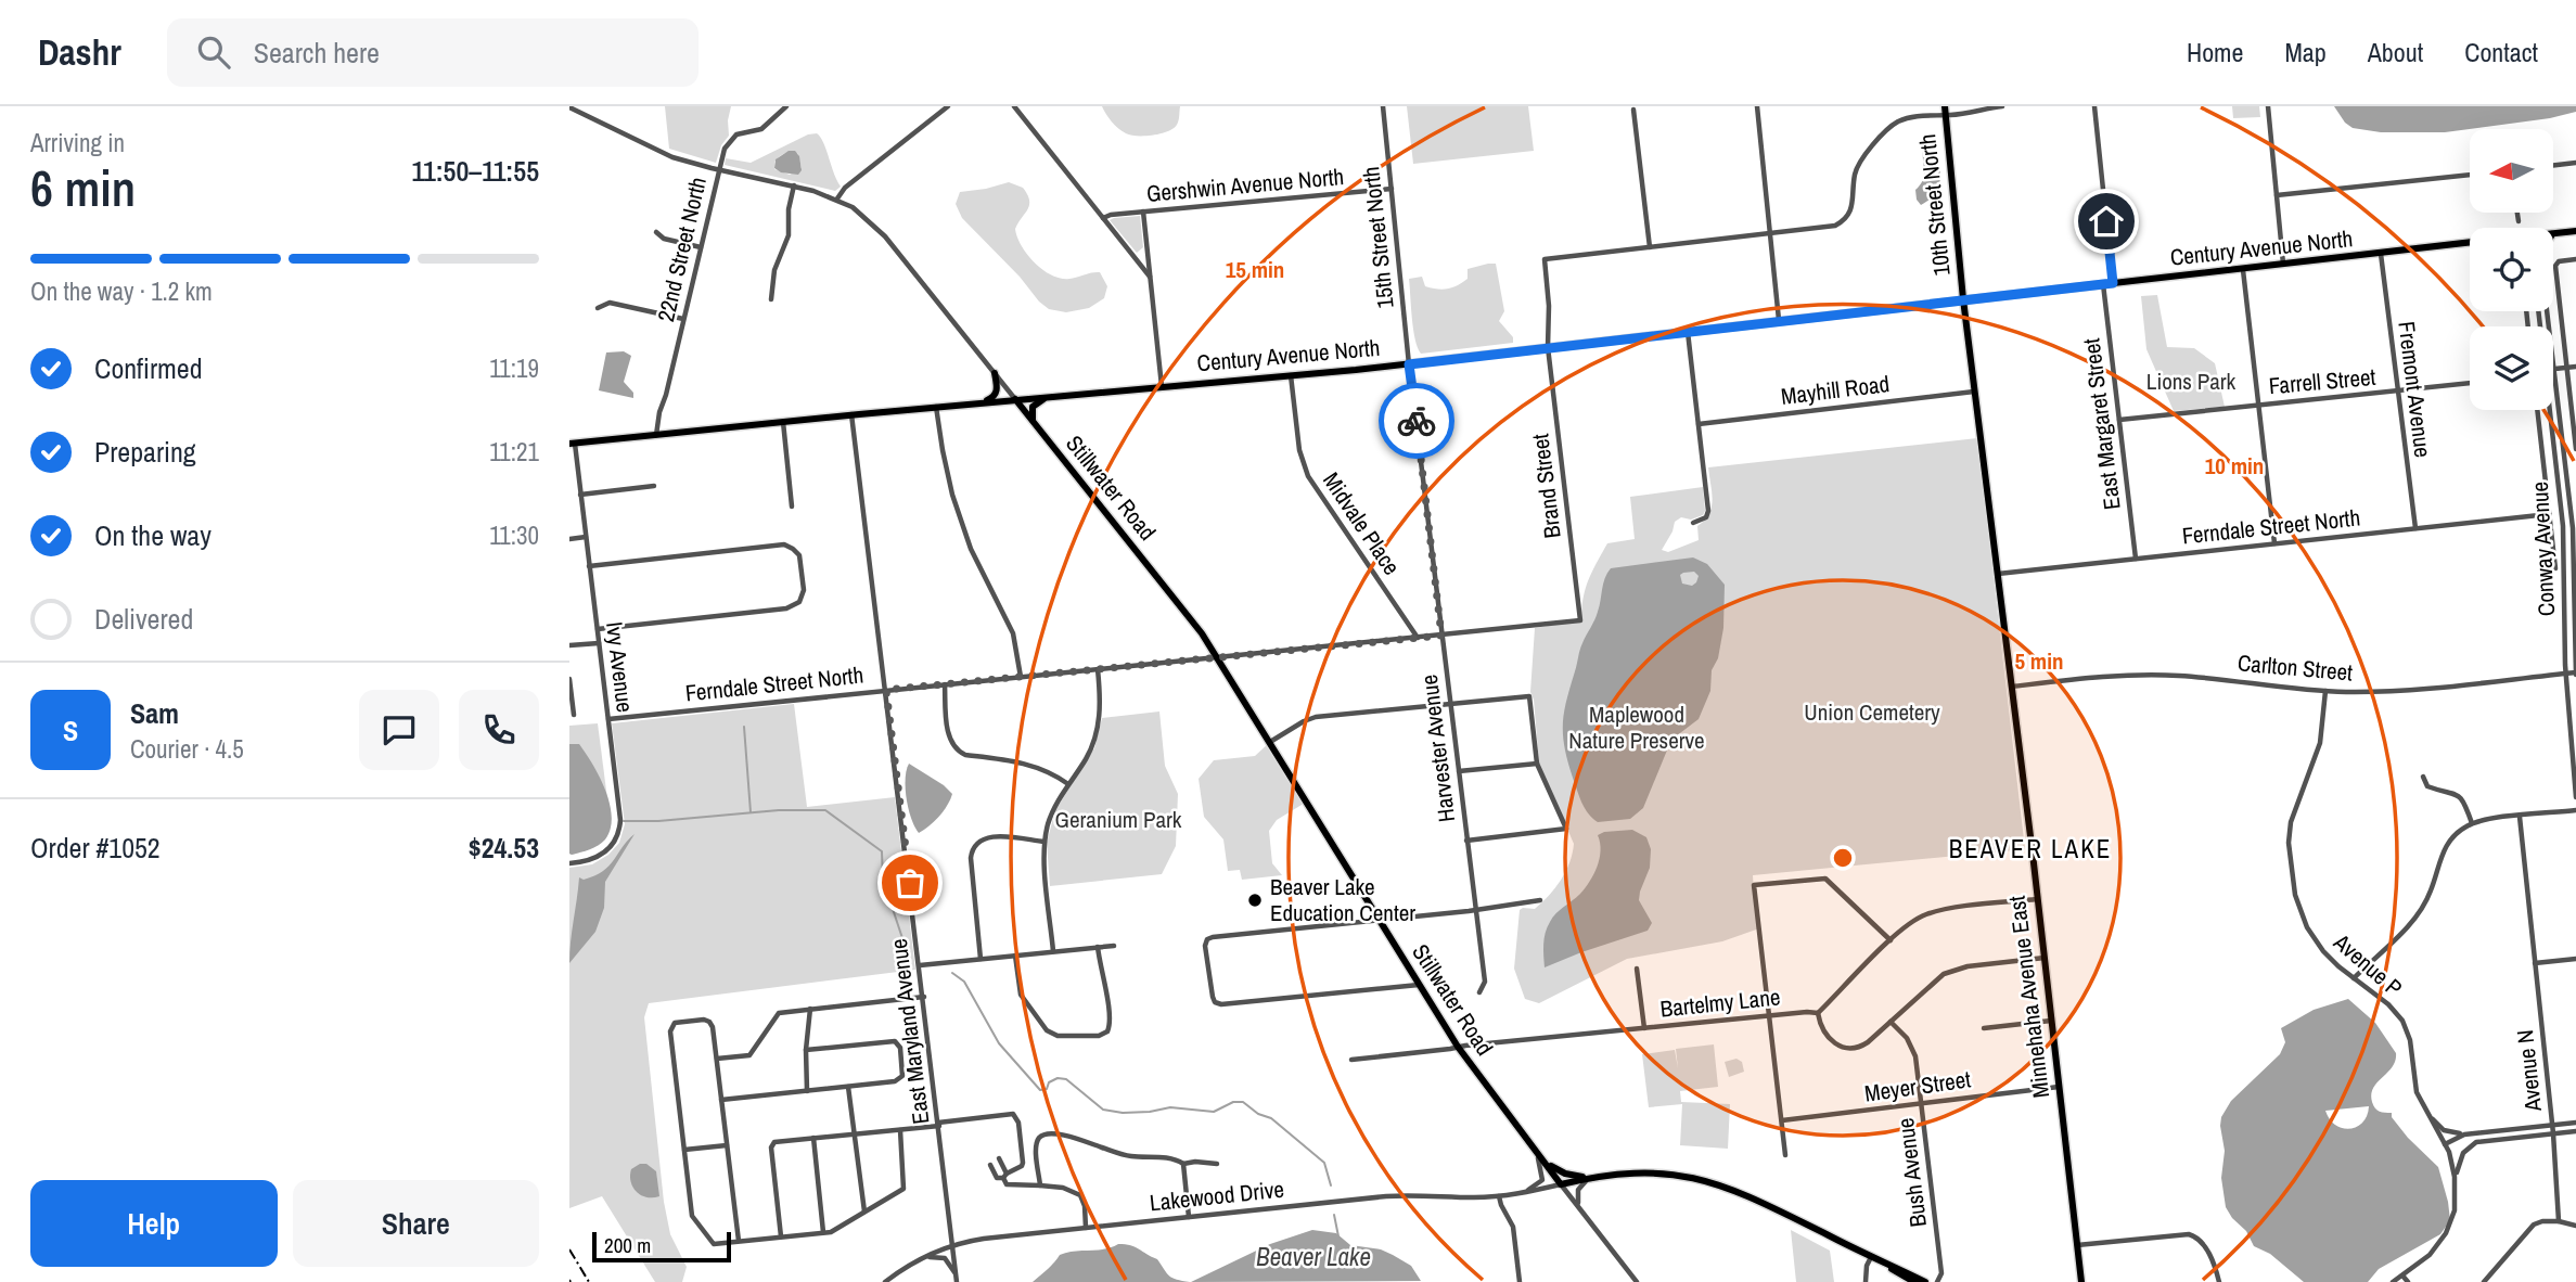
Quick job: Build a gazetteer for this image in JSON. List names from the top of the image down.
{
  "streets": {
    "main road": [
      "10th Street North",
      "Century Avenue North",
      "Stillwater Road",
      "Minnehaha Avenue East"
    ],
    "street": [
      "Gershwin Avenue North",
      "15th Street North",
      "22nd Street North",
      "Farrell Street",
      "Fremont Avenue",
      "Mayhill Road",
      "East Margaret Street",
      "Brand Street",
      "Midvale Place",
      "Ferndale Street North",
      "Conway Avenue",
      "Ivy Avenue",
      "Carlton Street",
      "Harvester Avenue",
      "Avenue P",
      "Bartelmy Lane",
      "East Maryland Avenue",
      "Avenue N",
      "Meyer Street",
      "Bush Avenue",
      "Lakewood Drive"
    ]
  },
  "crossings": [
    ["Gershwin Avenue North", "15th Street North"],
    ["10th Street North", "Century Avenue North"],
    ["10th Street North", "Minnehaha Avenue East"],
    ["15th Street North", "Century Avenue North"],
    ["15th Street North", "Harvester Avenue"],
    ["Century Avenue North", "Fremont Avenue"],
    ["Century Avenue North", "East Margaret Street"],
    ["Century Avenue North", "Brand Street"],
    ["Century Avenue North", "Stillwater Road"],
    ["Century Avenue North", "Midvale Place"],
    ["Century Avenue North", "Harvester Avenue"],
    ["Century Avenue North", "Minnehaha Avenue East"],
    ["Century Avenue North", "East Maryland Avenue"],
    ["Farrell Street", "Fremont Avenue"],
    ["Farrell Street", "East Margaret Street"],
    ["Fremont Avenue", "Ferndale Street North"],
    ["Mayhill Road", "Minnehaha Avenue East"],
    ["East Margaret Street", "Ferndale Street North"],
    ["Brand Street", "Ferndale Street North"],
    ["Stillwater Road", "Ferndale Street North"],
    ["Stillwater Road", "Bartelmy Lane"],
    ["Stillwater Road", "Lakewood Drive"],
    ["Midvale Place", "Ferndale Street North"],
    ["Ferndale Street North", "Ivy Avenue"],
    ["Ferndale Street North", "Harvester Avenue"],
    ["Ferndale Street North", "Minnehaha Avenue East"],
    ["Ferndale Street North", "East Maryland Avenue"],
    ["Conway Avenue", "Carlton Street"],
    ["Carlton Street", "Avenue P"],
    ["Carlton Street", "Minnehaha Avenue East"],
    ["Minnehaha Avenue East", "Meyer Street"],
    ["East Maryland Avenue", "Lakewood Drive"],
    ["Meyer Street", "Bush Avenue"]
  ],
  "districts": ["BEAVER LAKE"],
  "water": ["Beaver Lake"],
  "parks": [
    "Lions Park",
    "Union Cemetery",
    "Maplewood Nature Preserve",
    "Geranium Park"
  ],
  "places": ["Beaver Lake Education Center"],
  "scale_bar": "200 m",
  "north": "left",
  "page": {
    "header": "Dashr",
    "search": "Search here",
    "nav": [
      "Home",
      "Map",
      "About",
      "Contact"
    ],
    "heading": ["6 min", "Arriving in", "11:50–11:55"],
    "panel": [
      "Sam",
      "Courier · 4.5",
      "Order #1052",
      "$24.53"
    ],
    "bar": "On the way · 1.2 km",
    "list": [
      ["Confirmed", "11:19"],
      ["Preparing", "11:21"],
      ["On the way", "11:30"],
      "Delivered"
    ],
    "round": "S",
    "buttons": ["Help", "Share"],
    "scale": "200 m"
  },
  "rings": ["15 min", "10 min", "5 min"]
}
